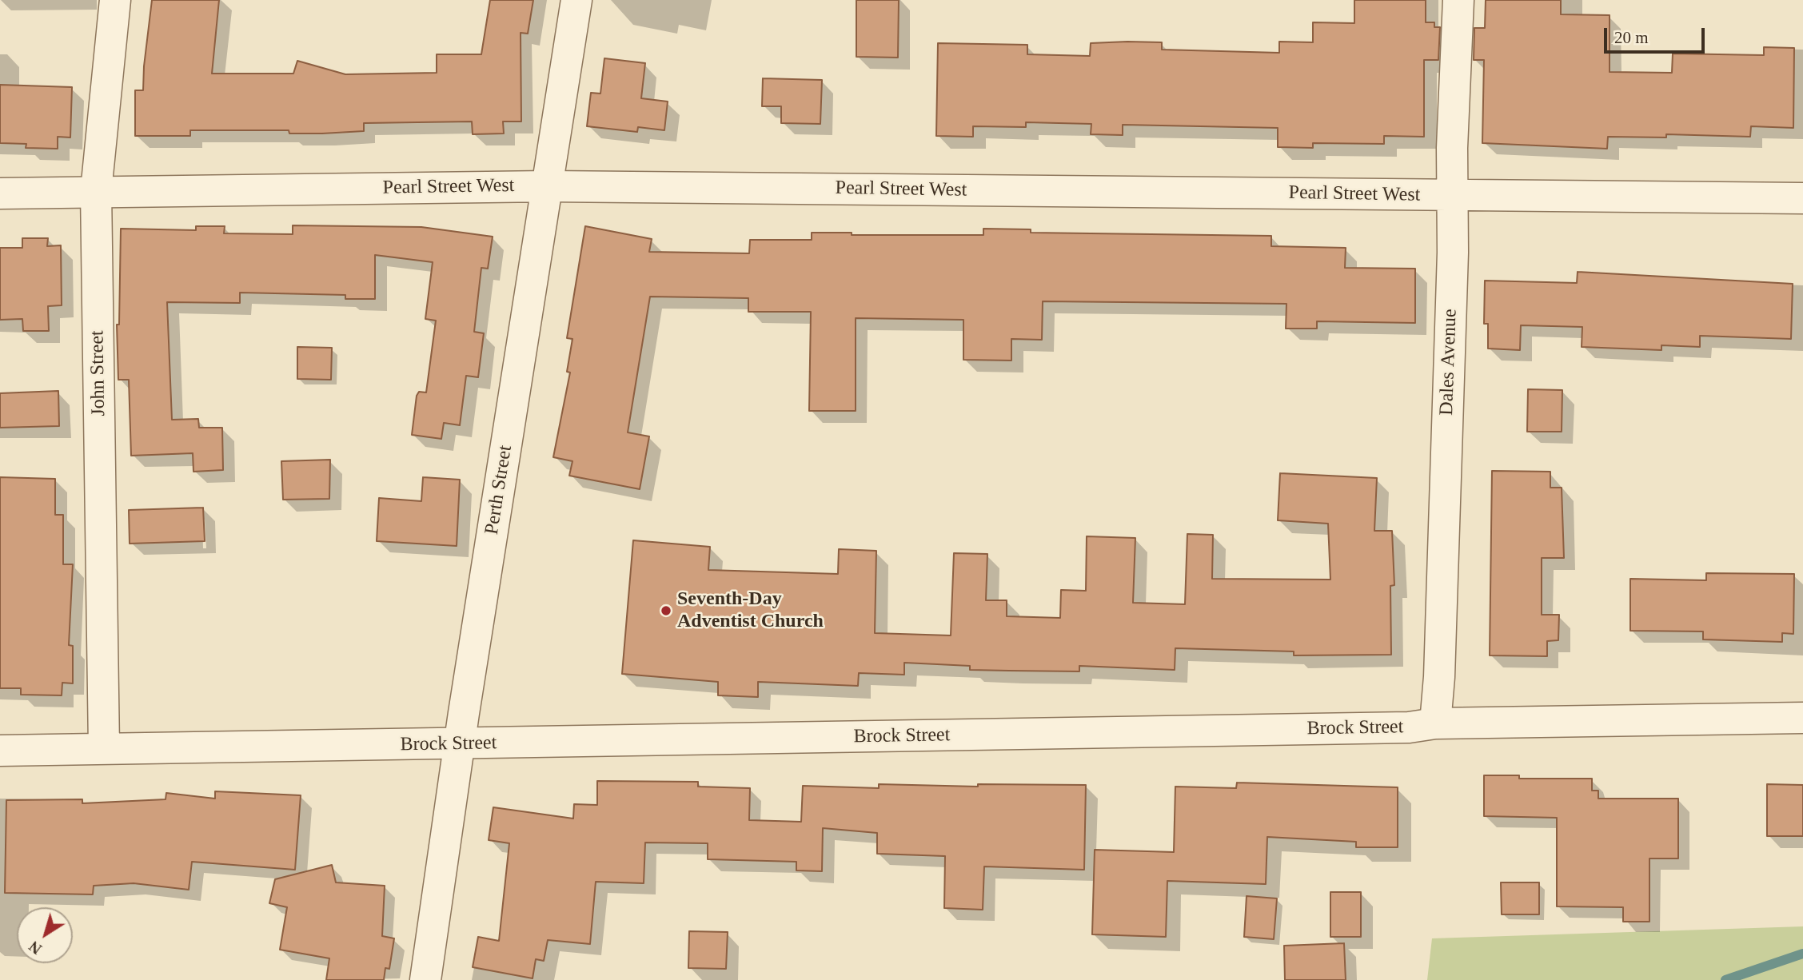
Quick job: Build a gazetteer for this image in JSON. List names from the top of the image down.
{
  "streets": {
    "street": [
      "Pearl Street West",
      "Dales Avenue",
      "John Street",
      "Perth Street",
      "Brock Street"
    ]
  },
  "crossings": [
    ["Pearl Street West", "Dales Avenue"],
    ["Pearl Street West", "John Street"],
    ["Pearl Street West", "Perth Street"],
    ["Dales Avenue", "Brock Street"],
    ["John Street", "Brock Street"],
    ["Perth Street", "Brock Street"]
  ],
  "places": ["Seventh-Day Adventist Church"],
  "scale_bar": "20 m",
  "north": "bottom left"
}
